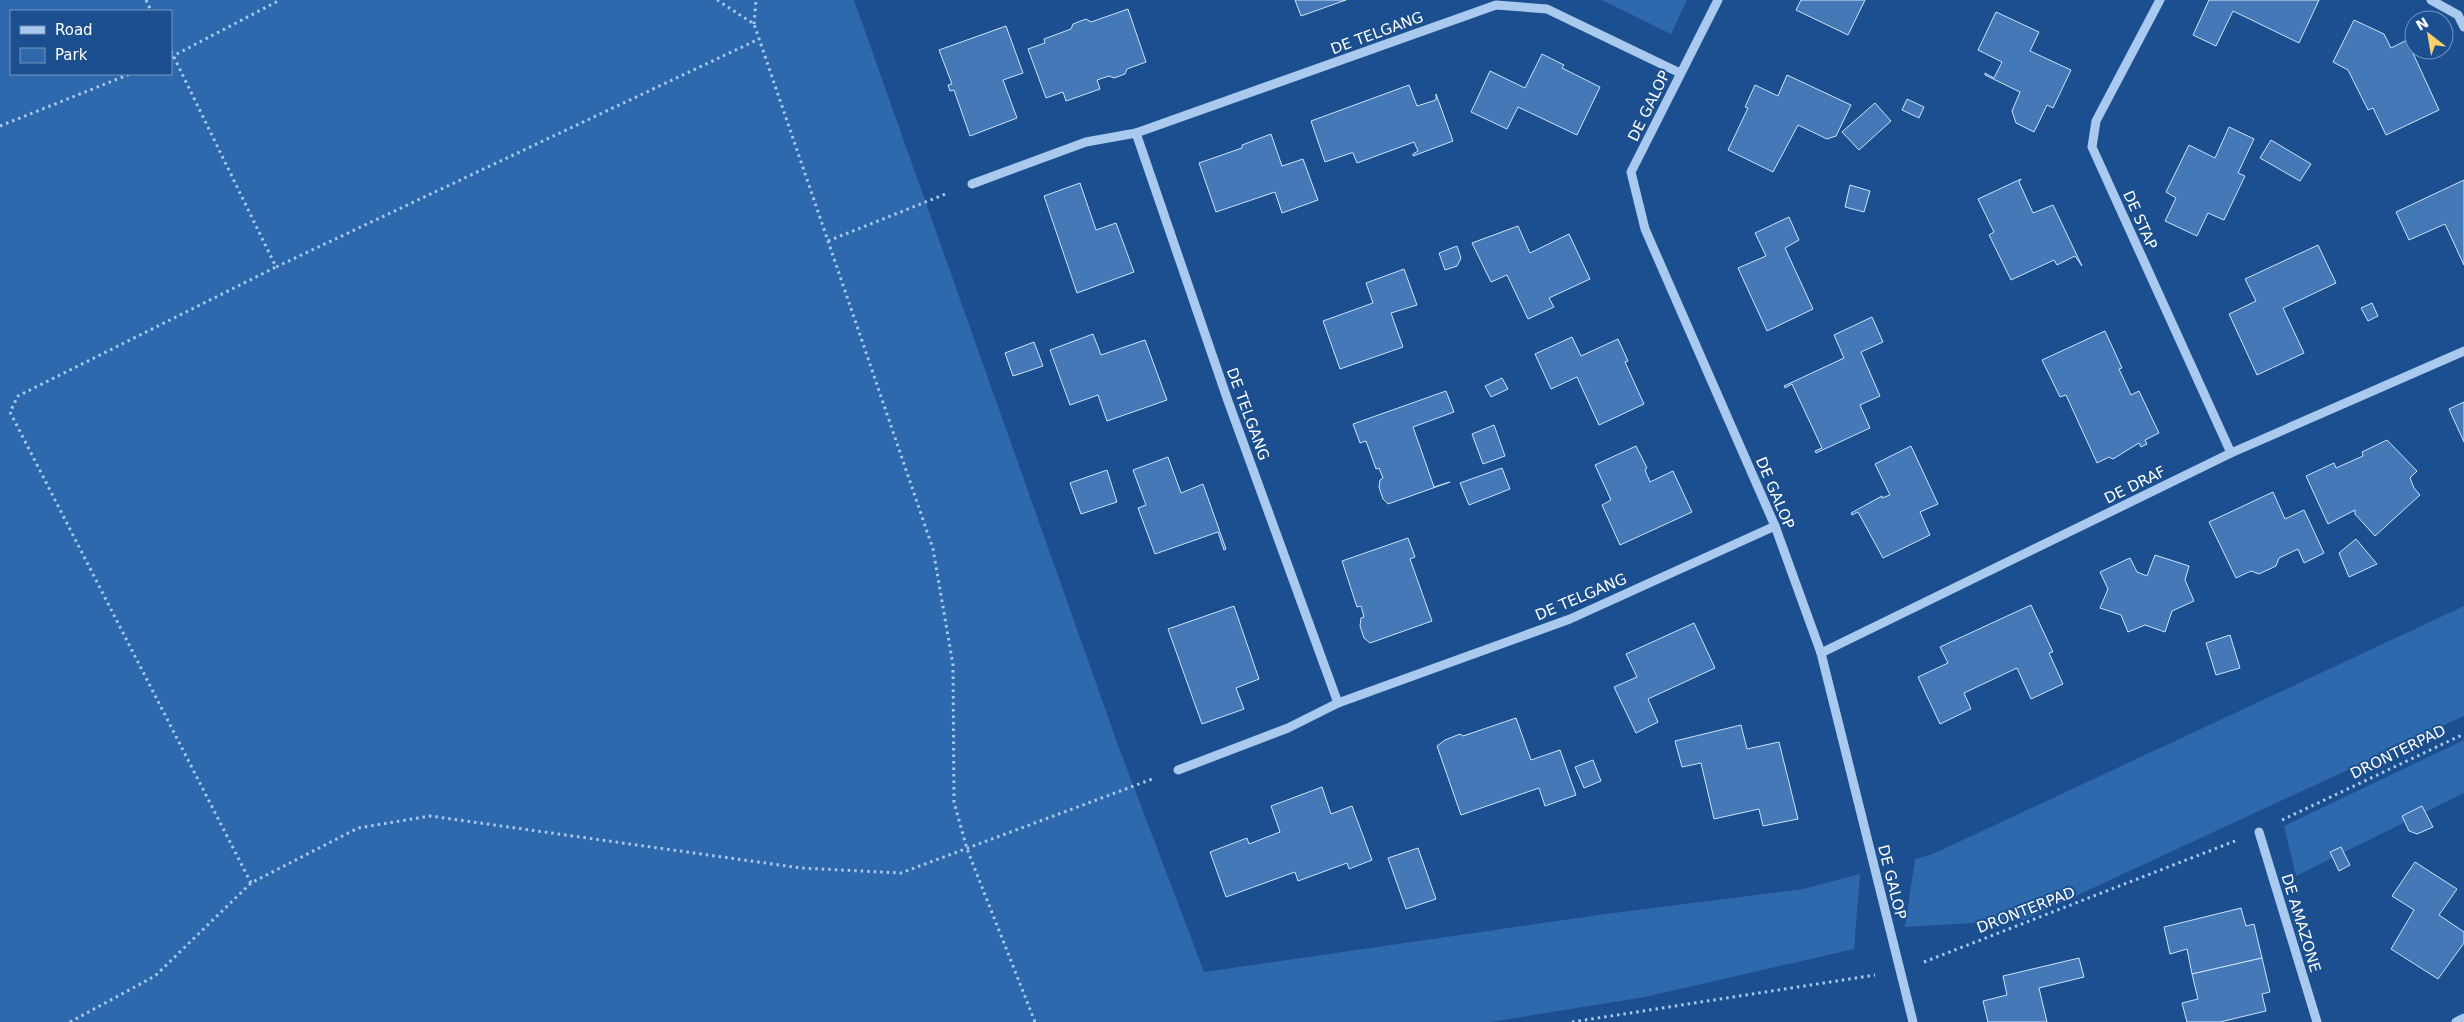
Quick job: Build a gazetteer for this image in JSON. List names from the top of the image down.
{
  "streets": {
    "street": [
      "DE TELGANG",
      "DE GALOP",
      "DE STAP",
      "DE DRAF",
      "DE AMAZONE"
    ],
    "path": ["DRONTERPAD"]
  },
  "crossings": [
    ["DE TELGANG", "DE GALOP"],
    ["DE GALOP", "DE DRAF"],
    ["DE GALOP", "DRONTERPAD"],
    ["DE STAP", "DE DRAF"],
    ["DRONTERPAD", "DE AMAZONE"]
  ],
  "legend": ["Road", "Park"],
  "north": "top left"
}
